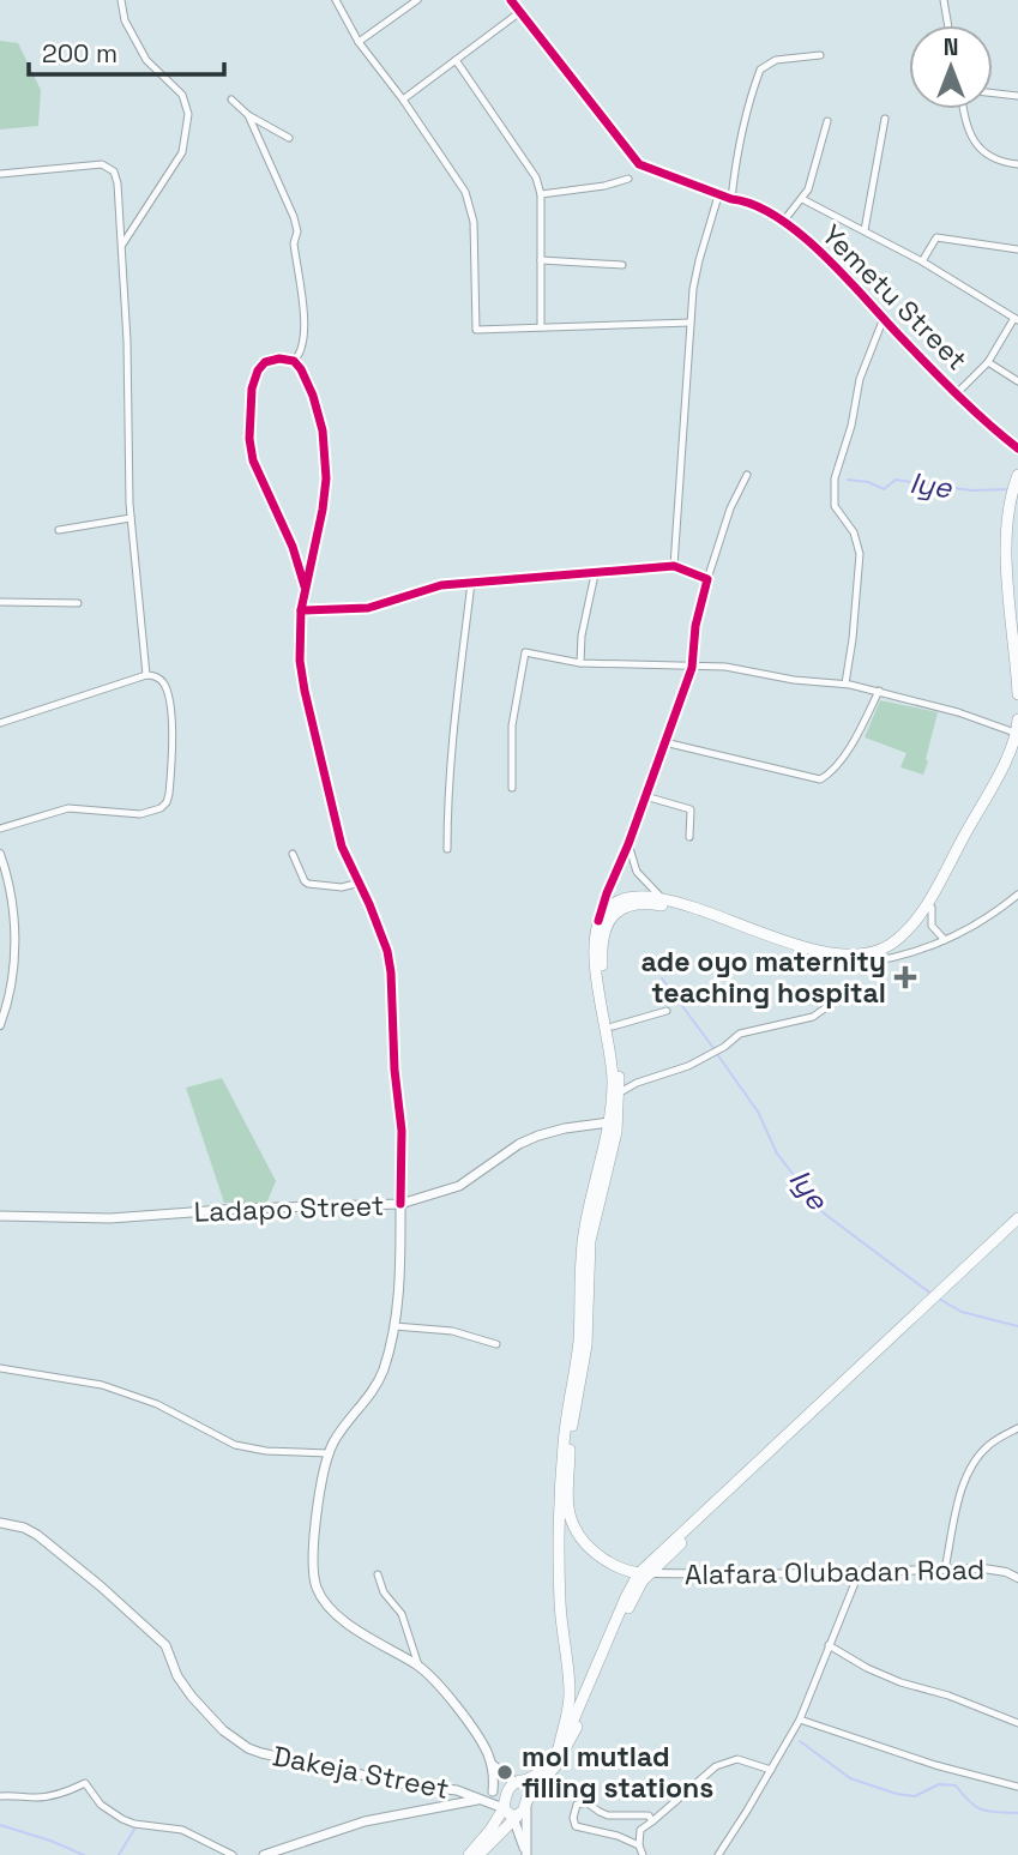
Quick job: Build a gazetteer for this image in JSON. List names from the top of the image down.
{
  "streets": {
    "main road": ["Ladapo Street", "Dakeja Street"],
    "street": ["Yemetu Street", "Alafara Olubadan Road"]
  },
  "water": ["Iye"],
  "places": {
    "health": ["ade oyo maternity teaching hospital"],
    "other": ["mol mutlad filling stations"]
  },
  "scale_bar": "200 m",
  "north": "top"
}
